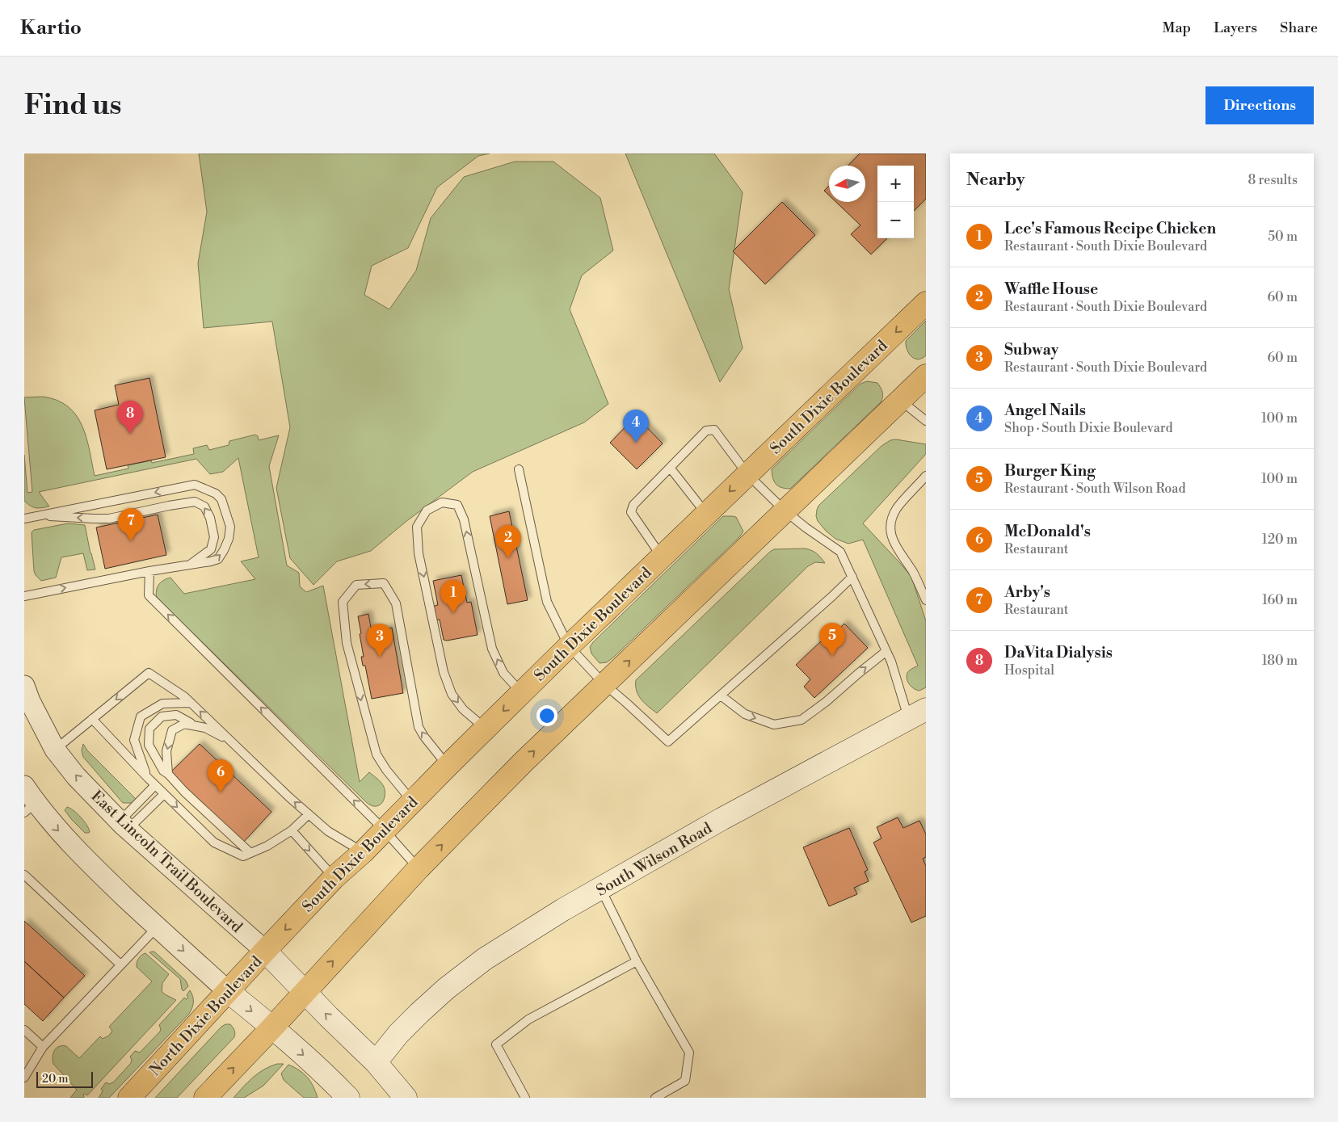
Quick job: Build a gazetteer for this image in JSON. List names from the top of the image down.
{
  "streets": {
    "highway": ["South Dixie Boulevard", "North Dixie Boulevard"],
    "main road": ["South Wilson Road"],
    "street": ["East Lincoln Trail Boulevard"]
  },
  "crossings": [
    ["South Dixie Boulevard", "East Lincoln Trail Boulevard"],
    ["South Dixie Boulevard", "North Dixie Boulevard"],
    ["East Lincoln Trail Boulevard", "North Dixie Boulevard"]
  ],
  "scale_bar": "20 m",
  "north": "left",
  "page": {
    "header": "Kartio",
    "nav": ["Map", "Layers", "Share"],
    "buttons": "Directions",
    "title": "Find us",
    "heading": ["Nearby", "8 results"],
    "map_buttons": ["+", "−"],
    "list": [
      {
        "mark": "1",
        "name": "Lee's Famous Recipe Chicken",
        "note": "Restaurant · South Dixie Boulevard",
        "value": "50 m"
      },
      {
        "mark": "2",
        "name": "Waffle House",
        "note": "Restaurant · South Dixie Boulevard",
        "value": "60 m"
      },
      {
        "mark": "3",
        "name": "Subway",
        "note": "Restaurant · South Dixie Boulevard",
        "value": "60 m"
      },
      {
        "mark": "4",
        "name": "Angel Nails",
        "note": "Shop · South Dixie Boulevard",
        "value": "100 m"
      },
      {
        "mark": "5",
        "name": "Burger King",
        "note": "Restaurant · South Wilson Road",
        "value": "100 m"
      },
      {
        "mark": "6",
        "name": "McDonald's",
        "note": "Restaurant",
        "value": "120 m"
      },
      {
        "mark": "7",
        "name": "Arby's",
        "note": "Restaurant",
        "value": "160 m"
      },
      {
        "mark": "8",
        "name": "DaVita Dialysis",
        "note": "Hospital",
        "value": "180 m"
      }
    ],
    "pins": [
      "8",
      "4",
      "7",
      "2",
      "1",
      "5",
      "3",
      "6"
    ],
    "scale": "20 m"
  }
}
